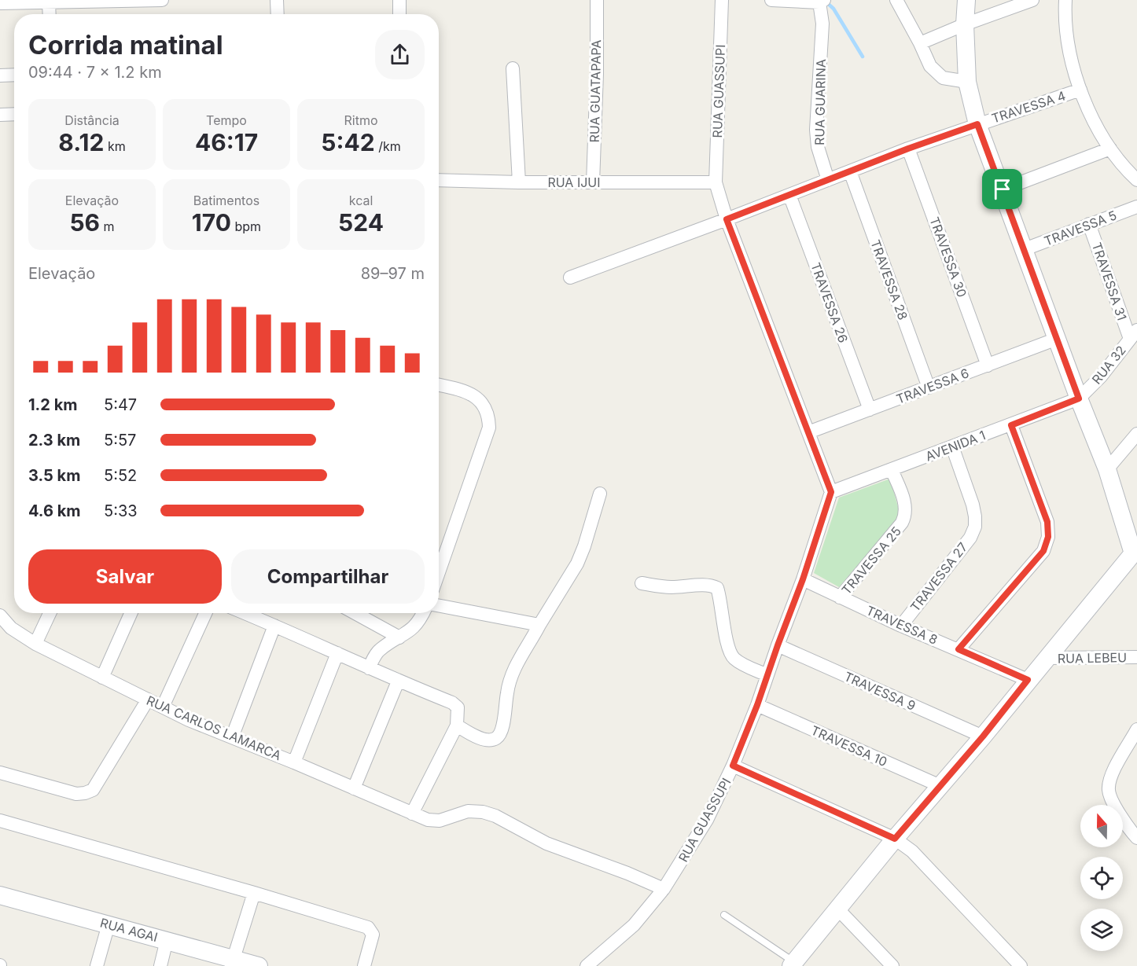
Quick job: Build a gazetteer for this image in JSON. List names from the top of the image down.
{
  "streets": {
    "street": [
      "RUA GUATAPAPA",
      "RUA GUASSUPI",
      "RUA GUARINA",
      "TRAVESSA 4",
      "RUA IJUI",
      "TRAVESSA 5",
      "TRAVESSA 30",
      "TRAVESSA 28",
      "TRAVESSA 31",
      "TRAVESSA 26",
      "RUA 32",
      "TRAVESSA 6",
      "AVENIDA 1",
      "TRAVESSA 25",
      "TRAVESSA 27",
      "TRAVESSA 8",
      "RUA LEBEU",
      "TRAVESSA 9",
      "RUA CARLOS LAMARCA",
      "TRAVESSA 10",
      "RUA AGAI"
    ]
  },
  "crossings": [
    ["RUA GUATAPAPA", "RUA IJUI"],
    ["RUA GUASSUPI", "RUA IJUI"],
    ["RUA GUASSUPI", "TRAVESSA 6"],
    ["RUA GUASSUPI", "AVENIDA 1"],
    ["RUA GUASSUPI", "TRAVESSA 8"],
    ["RUA GUASSUPI", "TRAVESSA 9"],
    ["RUA GUASSUPI", "RUA CARLOS LAMARCA"],
    ["RUA GUASSUPI", "TRAVESSA 10"],
    ["RUA GUARINA", "TRAVESSA 4"],
    ["TRAVESSA 4", "TRAVESSA 30"],
    ["TRAVESSA 4", "TRAVESSA 28"],
    ["TRAVESSA 5", "TRAVESSA 31"],
    ["TRAVESSA 30", "TRAVESSA 6"],
    ["TRAVESSA 28", "TRAVESSA 6"],
    ["TRAVESSA 31", "RUA 32"],
    ["TRAVESSA 26", "TRAVESSA 6"],
    ["RUA 32", "AVENIDA 1"],
    ["AVENIDA 1", "TRAVESSA 25"],
    ["AVENIDA 1", "TRAVESSA 27"],
    ["TRAVESSA 25", "TRAVESSA 8"],
    ["TRAVESSA 27", "TRAVESSA 8"]
  ],
  "north": "top",
  "page": {
    "heading": ["Corrida matinal", "09:44 · 7 × 1.2 km"],
    "stats": [
      ["Distância", "8.12 km"],
      ["Tempo", "46:17"],
      ["Ritmo", "5:42 /km"],
      ["Elevação", "56 m"],
      ["Batimentos", "170 bpm"],
      ["kcal", "524"]
    ],
    "chart": ["Elevação", "89–97 m"],
    "list": [
      {
        "name": "1.2 km",
        "note": "5:47"
      },
      {
        "name": "2.3 km",
        "note": "5:57"
      },
      {
        "name": "3.5 km",
        "note": "5:52"
      },
      {
        "name": "4.6 km",
        "note": "5:33"
      }
    ],
    "buttons": ["Salvar", "Compartilhar"]
  }
}
